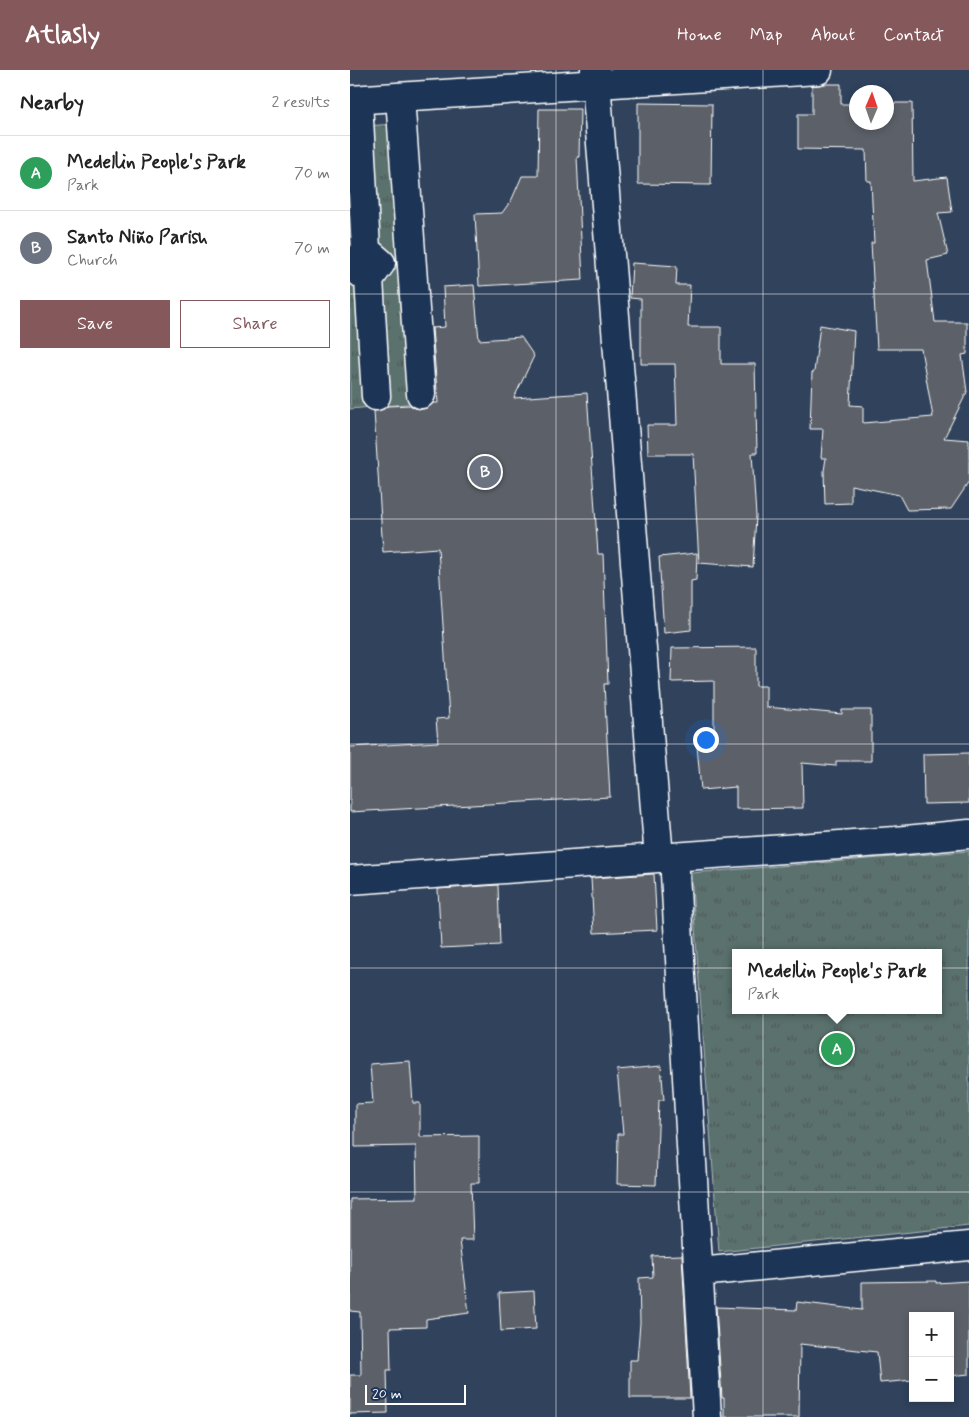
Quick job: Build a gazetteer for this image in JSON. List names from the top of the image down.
{
  "scale_bar": "20 m",
  "north": "top",
  "page": {
    "header": "Atlasly",
    "nav": [
      "Home",
      "Map",
      "About",
      "Contact"
    ],
    "heading": ["Nearby", "2 results"],
    "list": [
      {
        "mark": "A",
        "name": "Medellin People's Park",
        "note": "Park",
        "value": "70 m"
      },
      {
        "mark": "B",
        "name": "Santo Niño Parish",
        "note": "Church",
        "value": "70 m"
      }
    ],
    "buttons": ["Save", "Share"],
    "pins": ["B", "A"],
    "popup": ["Medellin People's Park", "Park"],
    "map_buttons": ["+", "−"],
    "scale": "20 m"
  }
}
